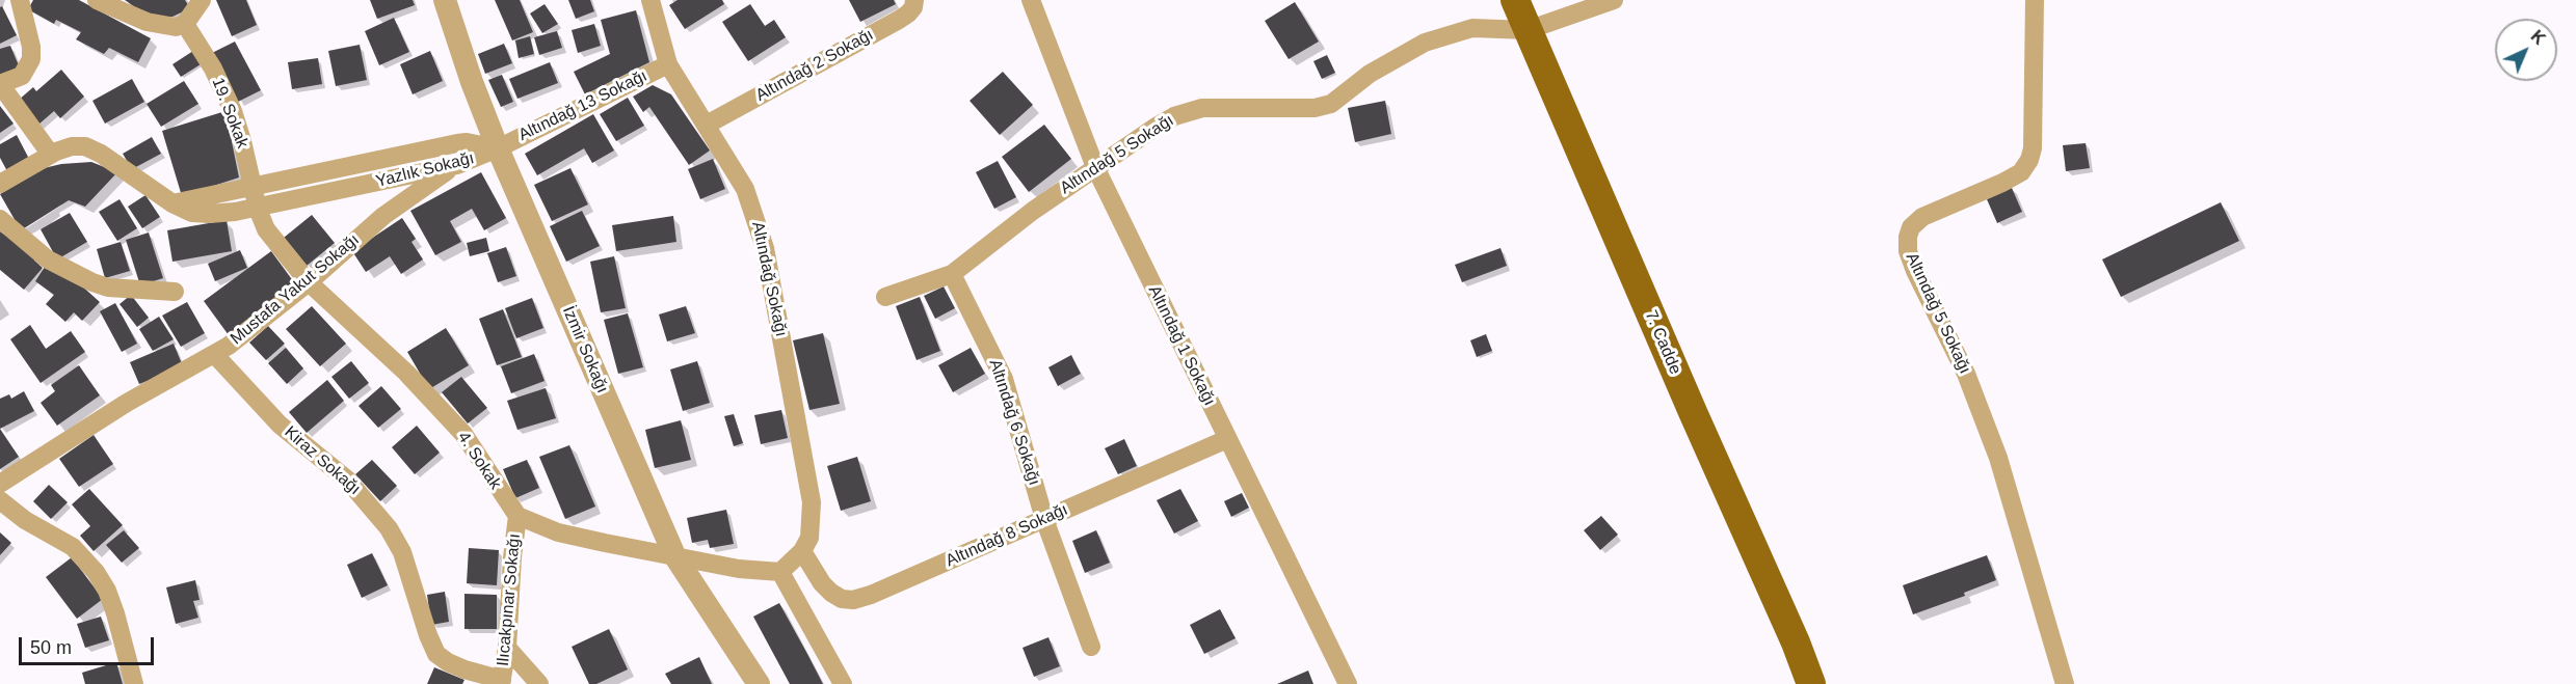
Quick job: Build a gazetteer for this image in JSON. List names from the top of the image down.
{
  "streets": {
    "main road": ["7. Cadde"],
    "street": [
      "Altındağ 2 Sokağı",
      "Altındağ 13 Sokağı",
      "19. Sokak",
      "Altındağ 5 Sokağı",
      "Yazlık Sokağı",
      "Altındağ Sokağı",
      "Mustafa Yakut Sokağı",
      "Altındağ 1 Sokağı",
      "İzmir Sokağı",
      "Altındağ 6 Sokağı",
      "Kiraz Sokağı",
      "4. Sokak",
      "Altındağ 8 Sokağı",
      "Ilıcakpınar Sokağı"
    ]
  },
  "crossings": [
    ["Altındağ 2 Sokağı", "Altındağ Sokağı"],
    ["Altındağ 13 Sokağı", "Yazlık Sokağı"],
    ["Altındağ 13 Sokağı", "Altındağ Sokağı"],
    ["Altındağ 13 Sokağı", "İzmir Sokağı"],
    ["19. Sokak", "Yazlık Sokağı"],
    ["19. Sokak", "4. Sokak"],
    ["Altındağ 5 Sokağı", "7. Cadde"],
    ["Altındağ 5 Sokağı", "Altındağ 1 Sokağı"],
    ["Altındağ 5 Sokağı", "Altındağ 6 Sokağı"],
    ["Yazlık Sokağı", "Mustafa Yakut Sokağı"],
    ["Yazlık Sokağı", "İzmir Sokağı"],
    ["Yazlık Sokağı", "4. Sokak"],
    ["Altındağ Sokağı", "Altındağ 8 Sokağı"],
    ["Mustafa Yakut Sokağı", "Kiraz Sokağı"],
    ["Mustafa Yakut Sokağı", "4. Sokak"],
    ["Altındağ 1 Sokağı", "Altındağ 8 Sokağı"],
    ["Altındağ 6 Sokağı", "Altındağ 8 Sokağı"],
    ["Kiraz Sokağı", "Ilıcakpınar Sokağı"],
    ["4. Sokak", "Ilıcakpınar Sokağı"]
  ],
  "scale_bar": "50 m",
  "north": "top right"
}
